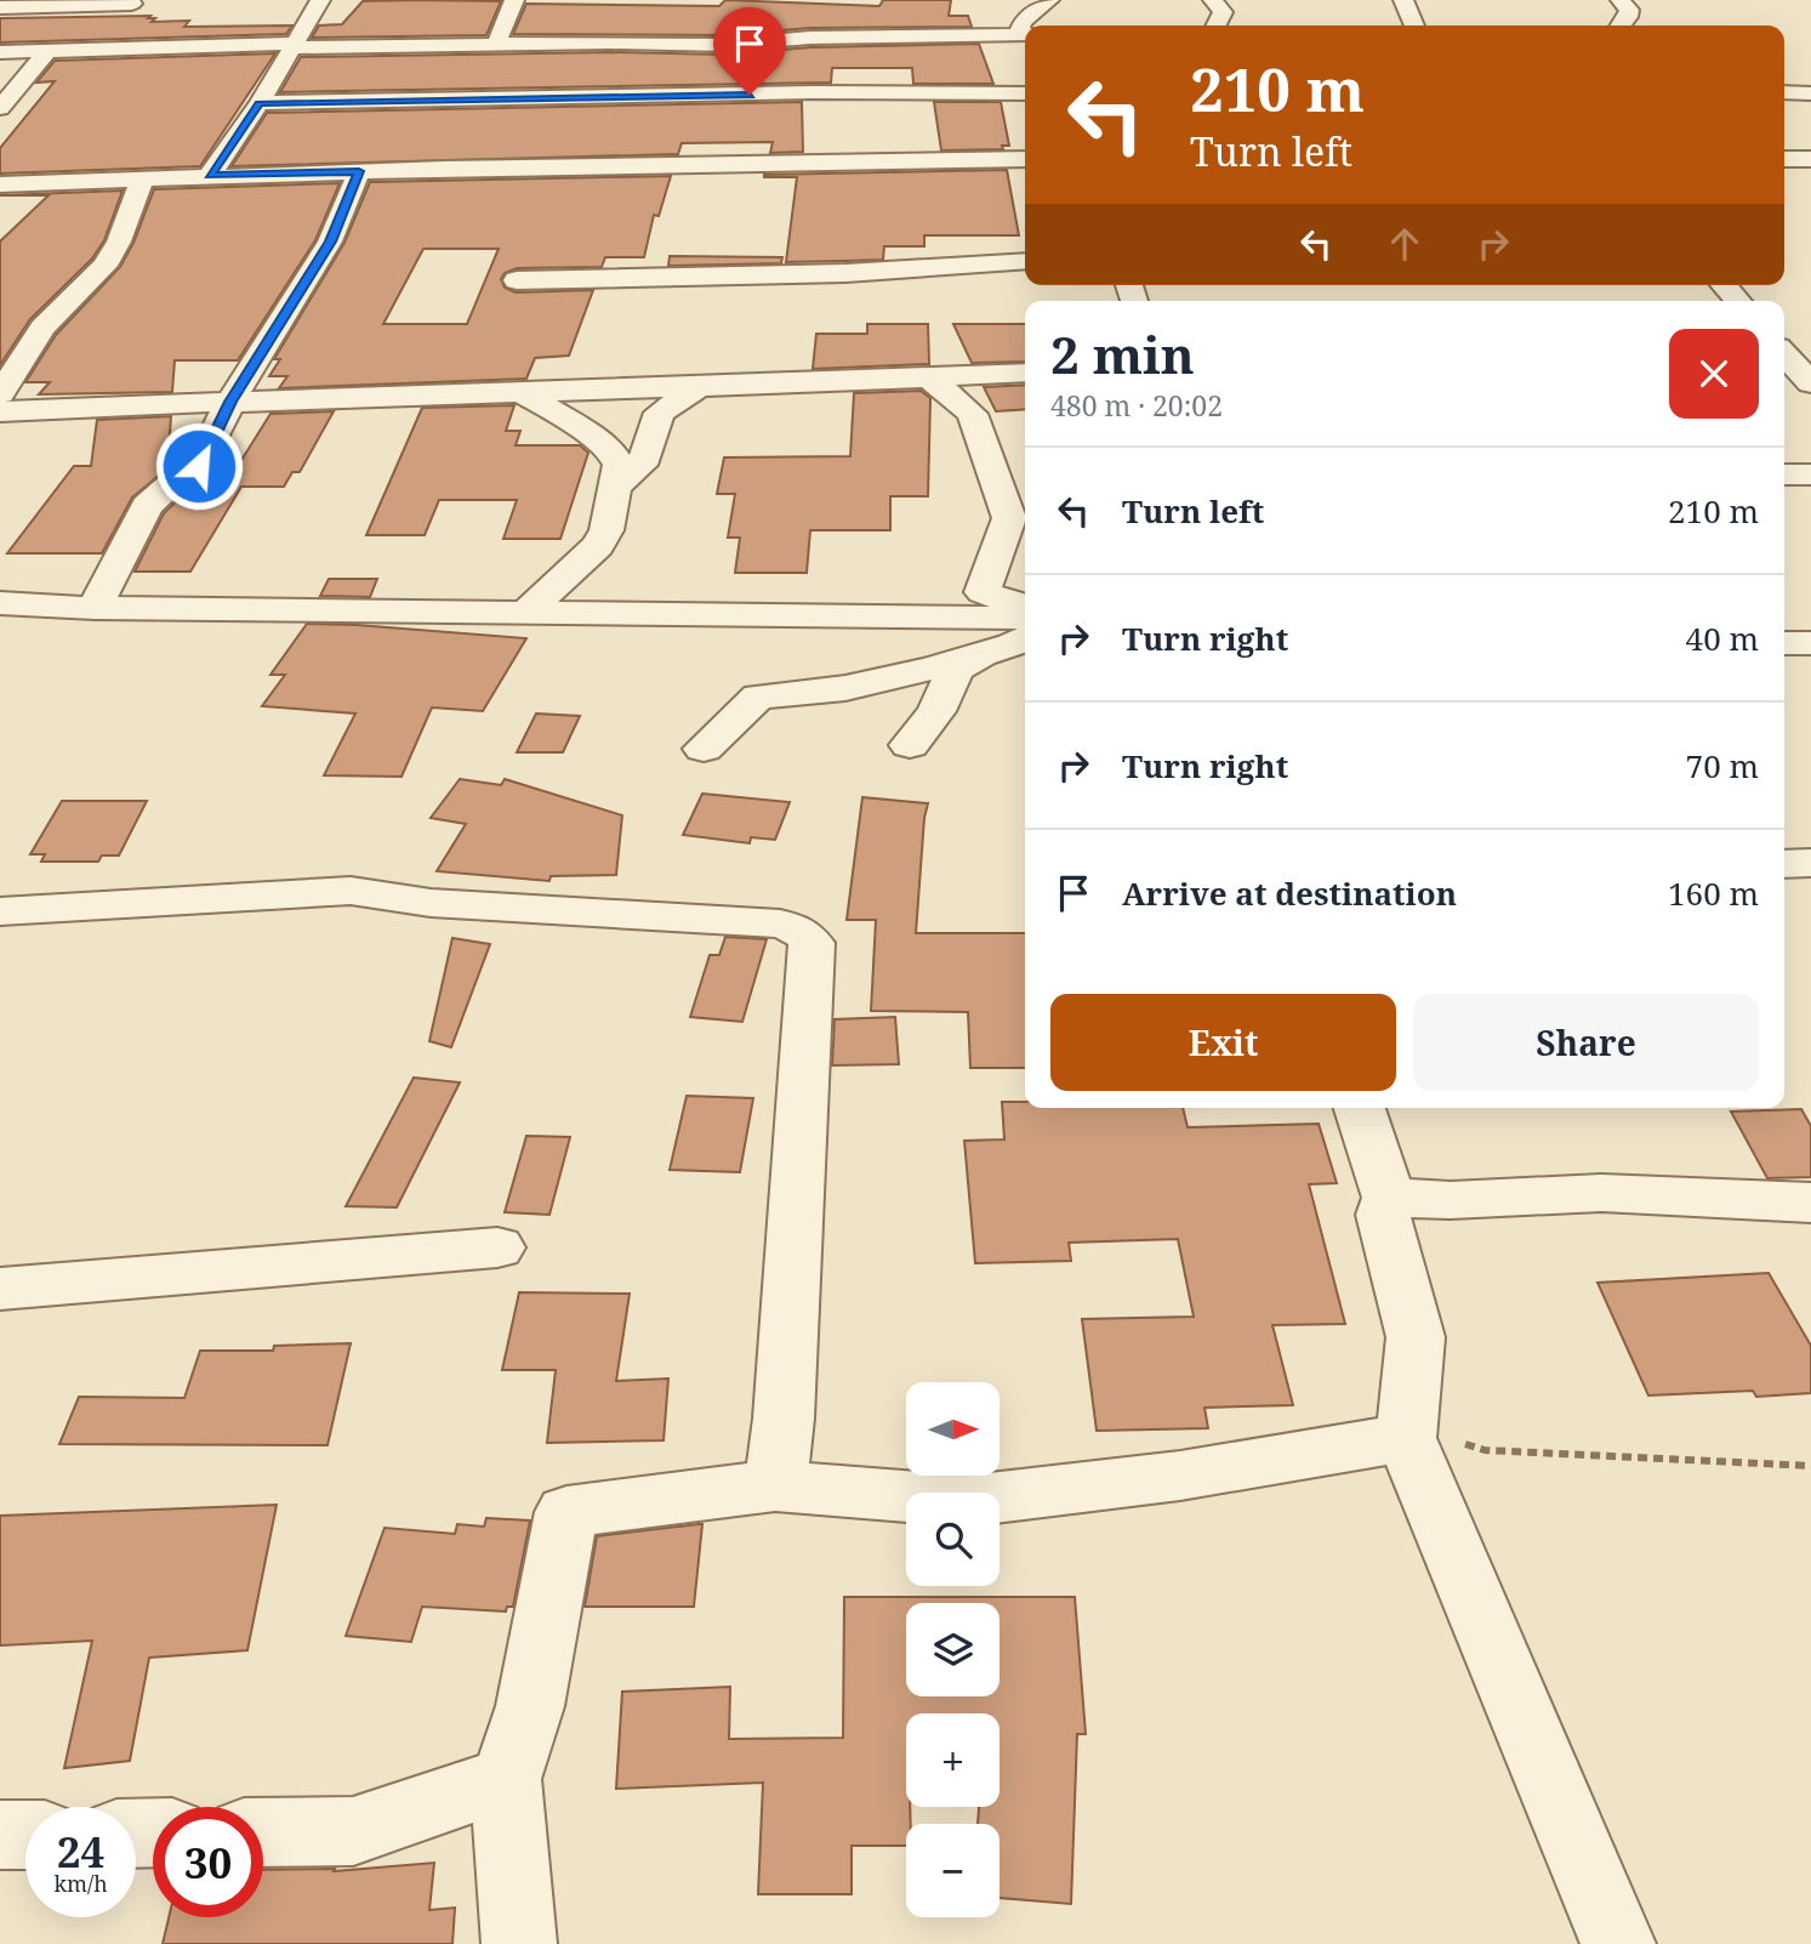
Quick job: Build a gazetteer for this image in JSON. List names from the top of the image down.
{
  "north": "right",
  "page": {
    "turn": ["210 m", "Turn left"],
    "heading": ["2 min", "480 m · 20:02"],
    "list": [
      {
        "name": "Turn left",
        "value": "210 m"
      },
      {
        "name": "Turn right",
        "value": "40 m"
      },
      {
        "name": "Turn right",
        "value": "70 m"
      },
      {
        "name": "Arrive at destination",
        "value": "160 m"
      }
    ],
    "buttons": ["Exit", "Share"],
    "map_buttons": ["+", "−"],
    "speed": "24 km/h",
    "limit": "30"
  }
}
